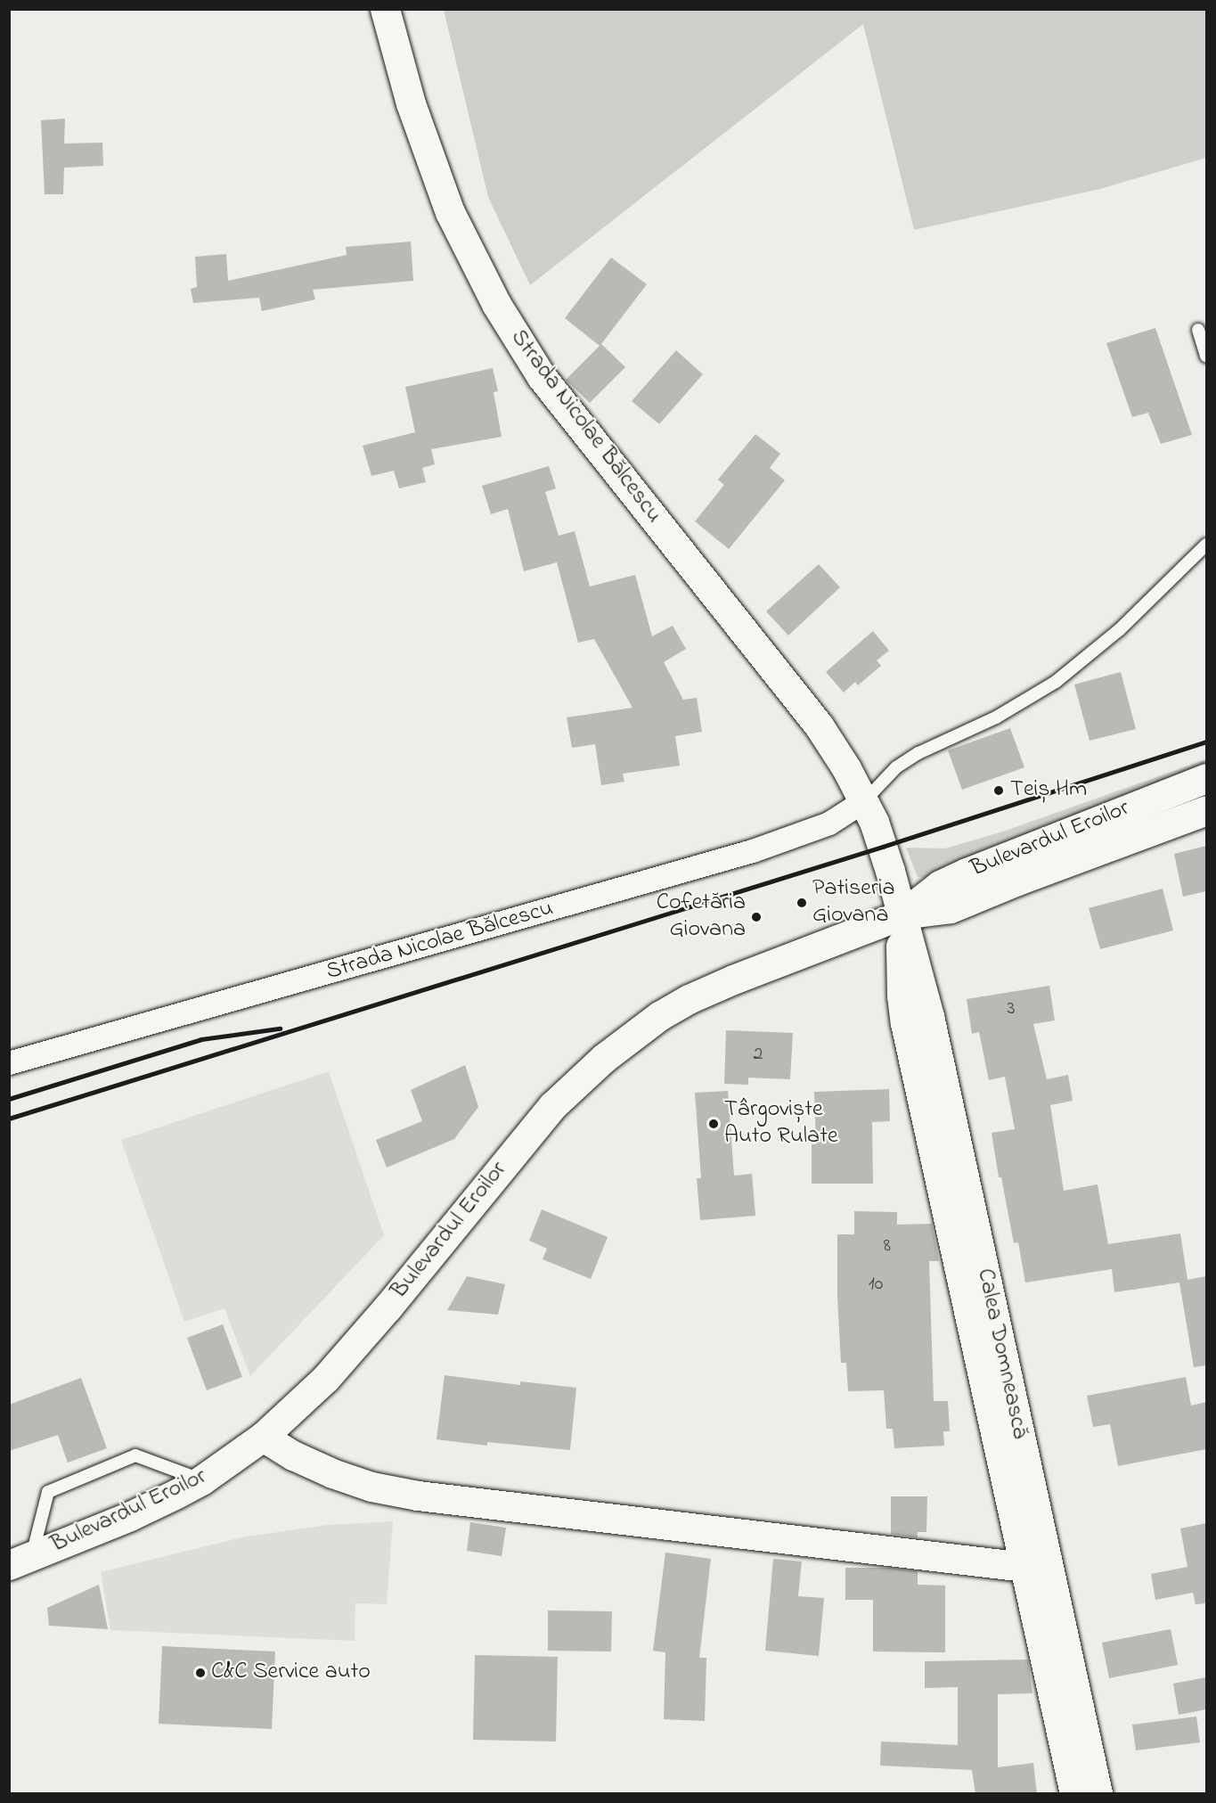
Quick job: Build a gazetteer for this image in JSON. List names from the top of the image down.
{
  "streets": {
    "main road": ["Strada Nicolae Bălcescu", "Bulevardul Eroilor", "Calea Domnească"]
  },
  "crossings": [
    ["Strada Nicolae Bălcescu", "Bulevardul Eroilor"],
    ["Strada Nicolae Bălcescu", "Calea Domnească"],
    ["Bulevardul Eroilor", "Calea Domnească"]
  ],
  "places": [
    "Teiș Hm",
    "Patiseria Giovana",
    "Cofetăria Giovana",
    "Târgoviște Auto Rulate",
    "C&C Service auto"
  ],
  "house_numbers": [
    "3",
    "2",
    "8",
    "10"
  ]
}
